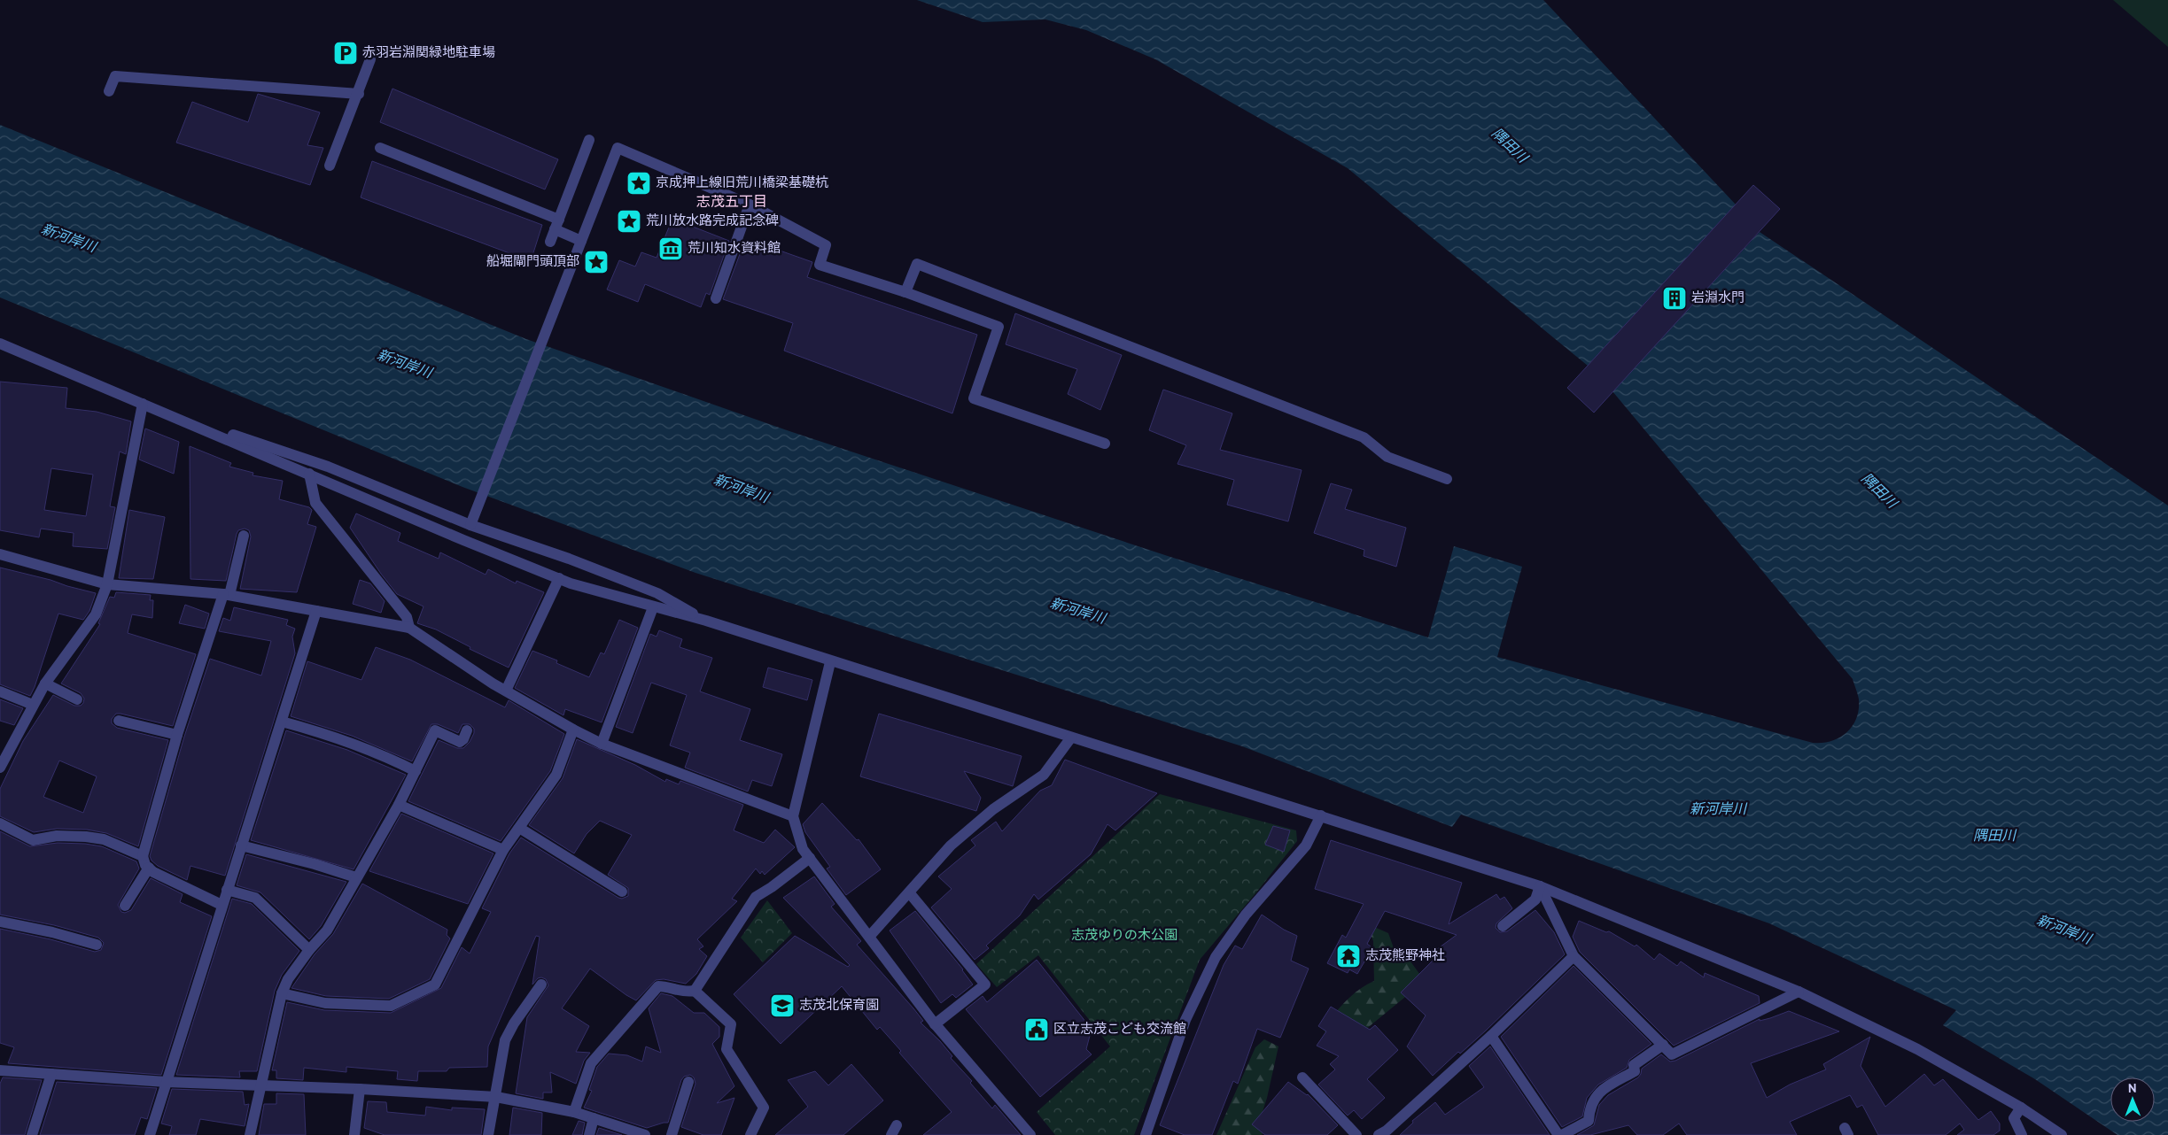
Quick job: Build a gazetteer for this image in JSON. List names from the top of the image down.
{
  "districts": ["志茂五丁目"],
  "water": ["隅田川", "新河岸川"],
  "parks": ["志茂ゆりの木公園"],
  "places": {
    "parking": ["赤羽岩淵関緑地駐車場"],
    "place": ["京成押上線旧荒川橋梁基礎杭", "荒川放水路完成記念碑", "船堀閘門頭頂部"],
    "museum": ["荒川知水資料館"],
    "building": ["岩淵水門"],
    "temple": ["志茂熊野神社"],
    "school or university": ["志茂北保育園"],
    "public building": ["区立志茂こども交流館"]
  },
  "north": "top"
}
